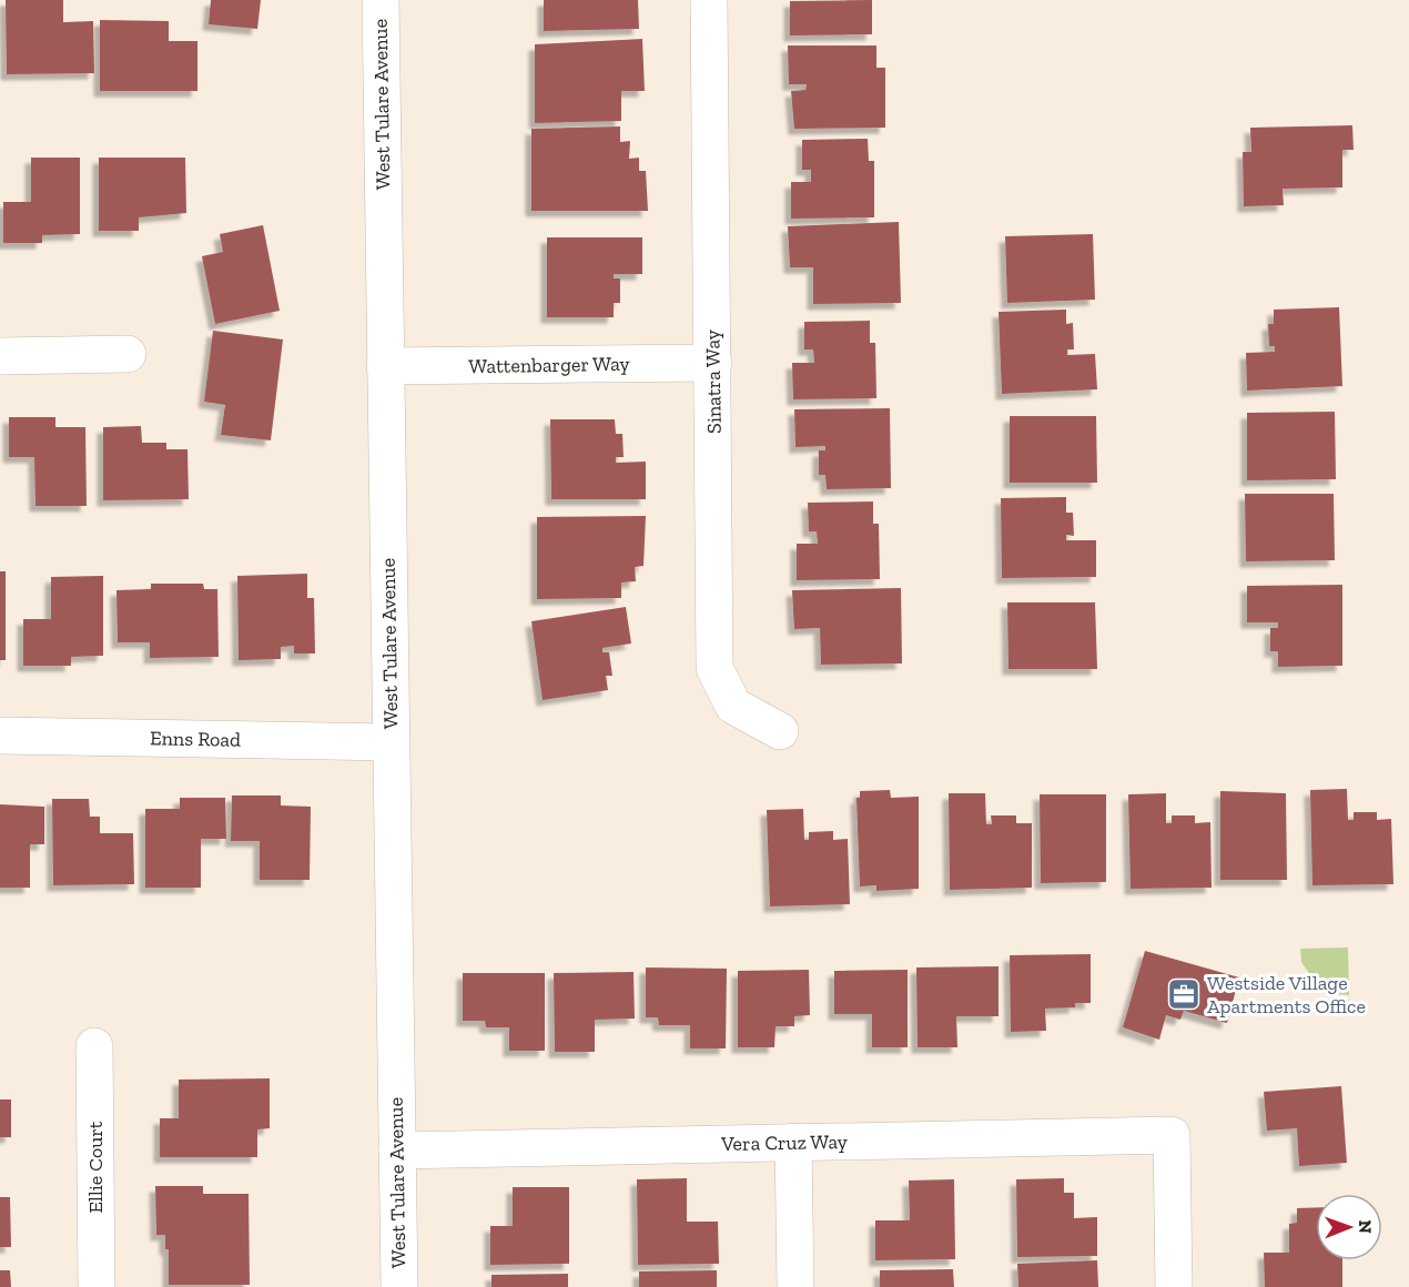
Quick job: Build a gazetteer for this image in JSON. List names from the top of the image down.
{
  "streets": {
    "street": [
      "West Tulare Avenue",
      "Wattenbarger Way",
      "Sinatra Way",
      "Enns Road",
      "Vera Cruz Way",
      "Ellie Court"
    ]
  },
  "crossings": [
    ["West Tulare Avenue", "Wattenbarger Way"],
    ["West Tulare Avenue", "Enns Road"],
    ["West Tulare Avenue", "Vera Cruz Way"],
    ["Wattenbarger Way", "Sinatra Way"]
  ],
  "places": {
    "office": ["Westside Village Apartments Office"]
  },
  "north": "right"
}
